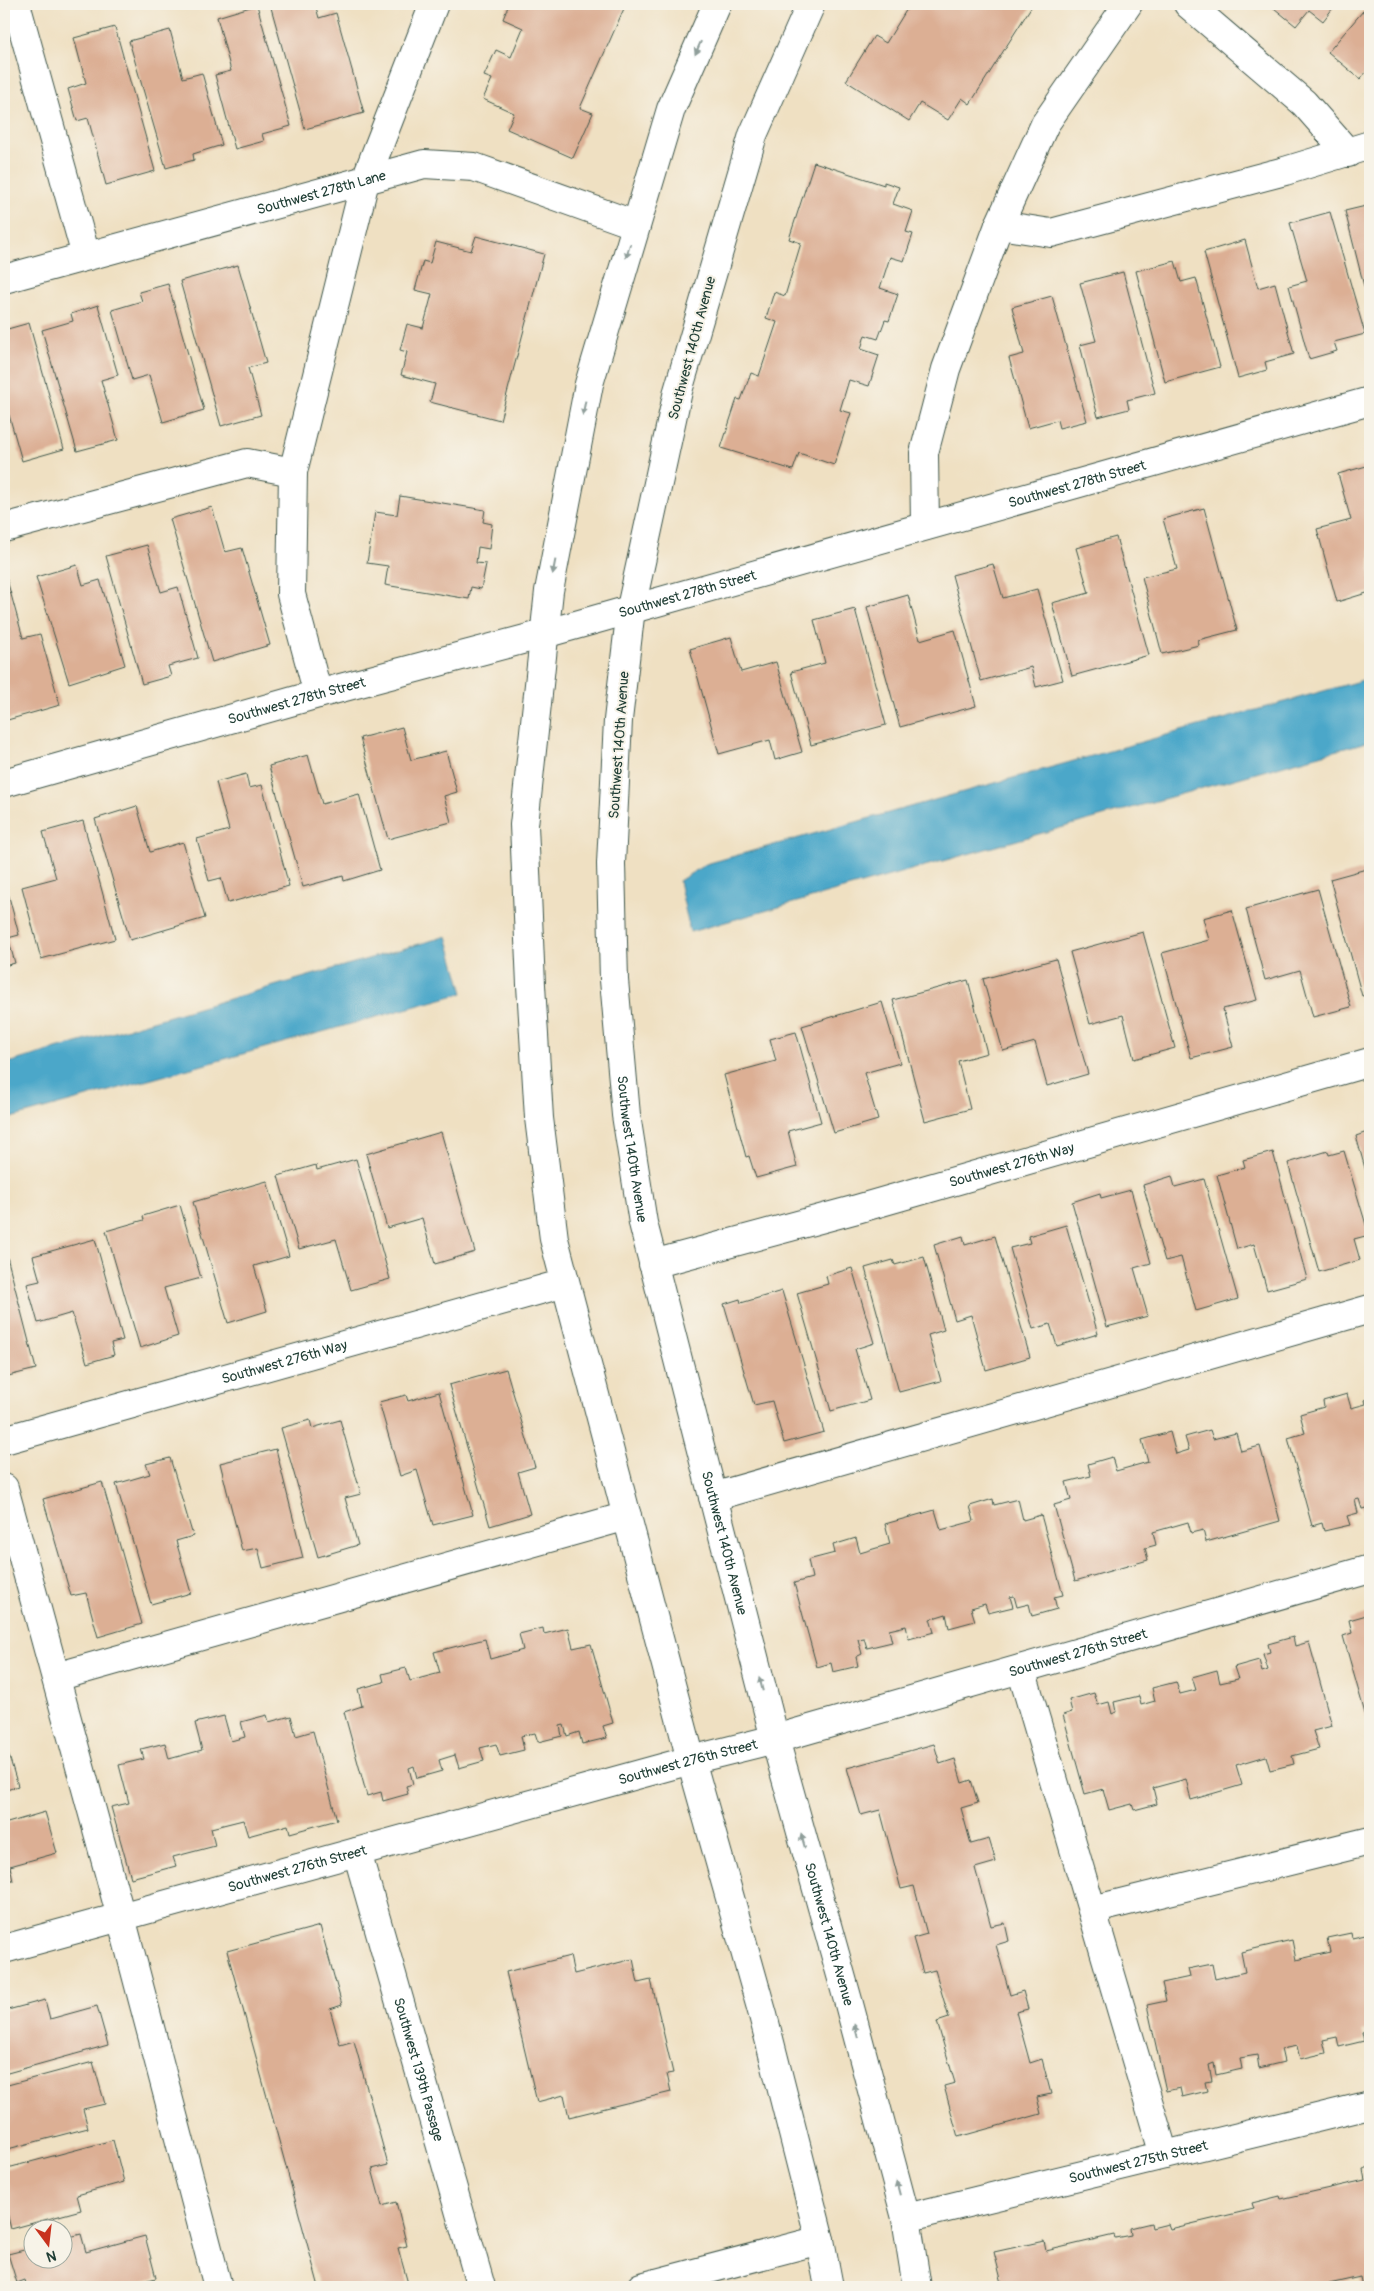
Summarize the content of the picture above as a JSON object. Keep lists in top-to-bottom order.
{
  "streets": {
    "street": [
      "Southwest 278th Lane",
      "Southwest 140th Avenue",
      "Southwest 278th Street",
      "Southwest 276th Way",
      "Southwest 276th Street",
      "Southwest 139th Passage",
      "Southwest 275th Street"
    ]
  },
  "crossings": [
    ["Southwest 140th Avenue", "Southwest 278th Street"],
    ["Southwest 140th Avenue", "Southwest 276th Way"],
    ["Southwest 140th Avenue", "Southwest 276th Street"],
    ["Southwest 140th Avenue", "Southwest 275th Street"],
    ["Southwest 276th Street", "Southwest 139th Passage"]
  ],
  "north": "bottom"
}
